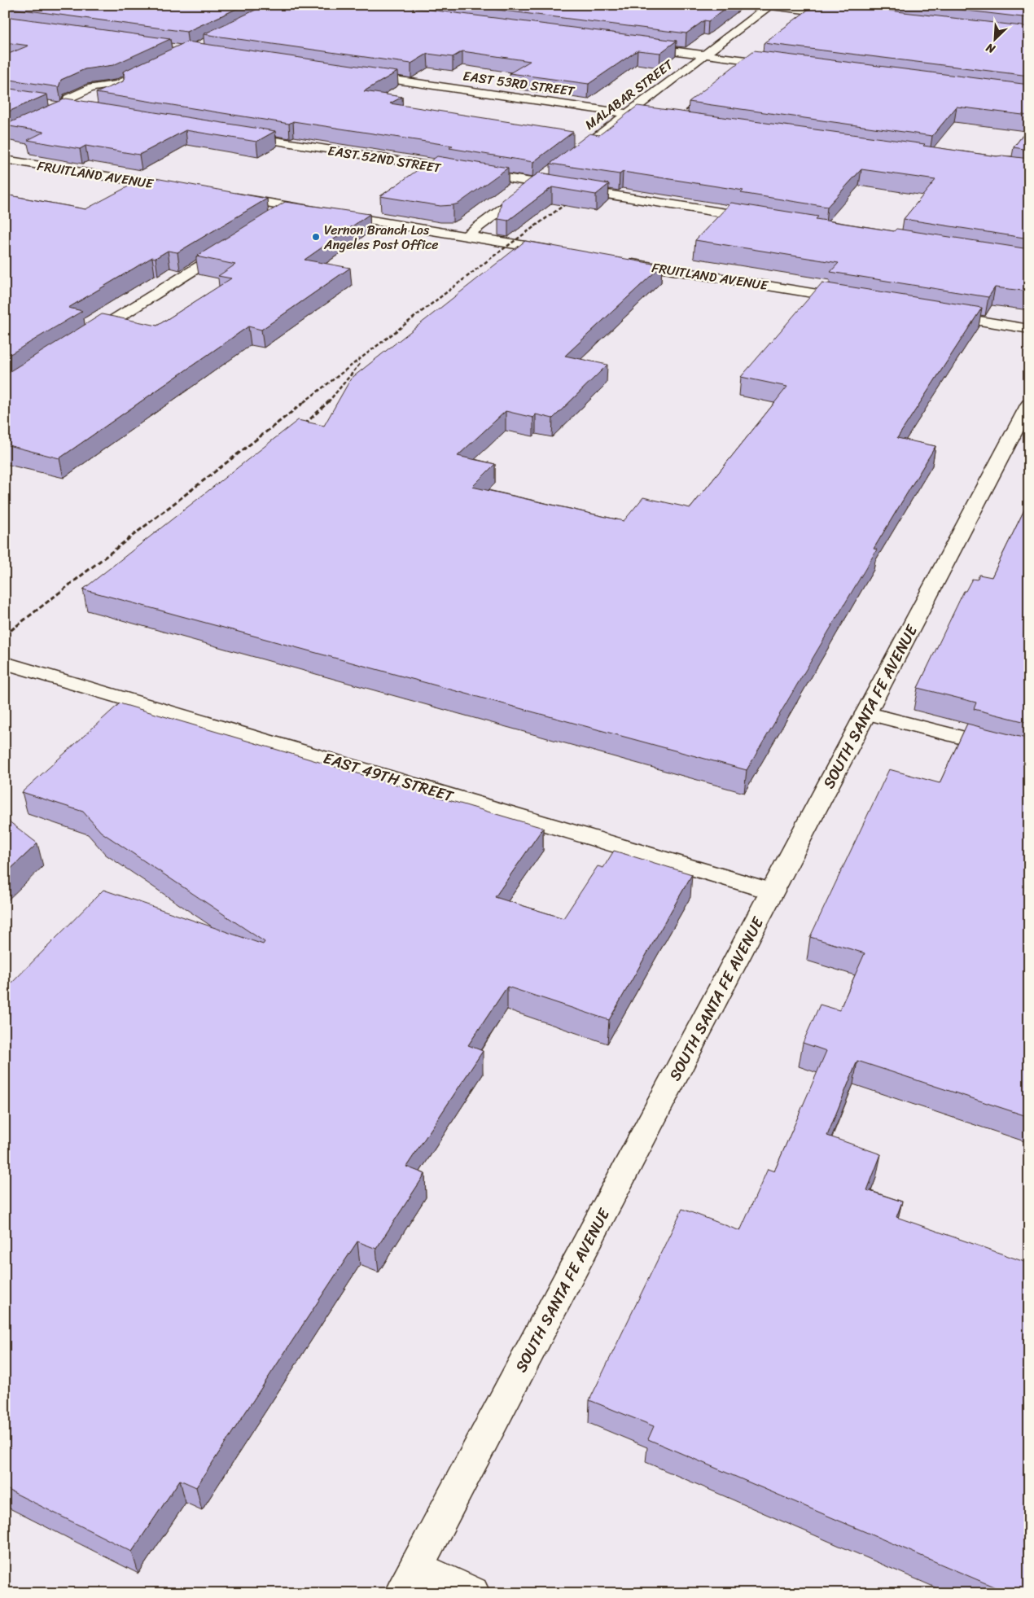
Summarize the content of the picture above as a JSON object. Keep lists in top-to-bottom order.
{
  "streets": {
    "street": [
      "EAST 53RD STREET",
      "MALABAR STREET",
      "EAST 52ND STREET",
      "FRUITLAND AVENUE",
      "SOUTH SANTA FE AVENUE",
      "EAST 49TH STREET"
    ]
  },
  "crossings": [
    ["EAST 53RD STREET", "MALABAR STREET"],
    ["SOUTH SANTA FE AVENUE", "EAST 49TH STREET"]
  ],
  "places": ["Vernon Branch Los Angeles Post Office"],
  "north": "bottom left"
}
